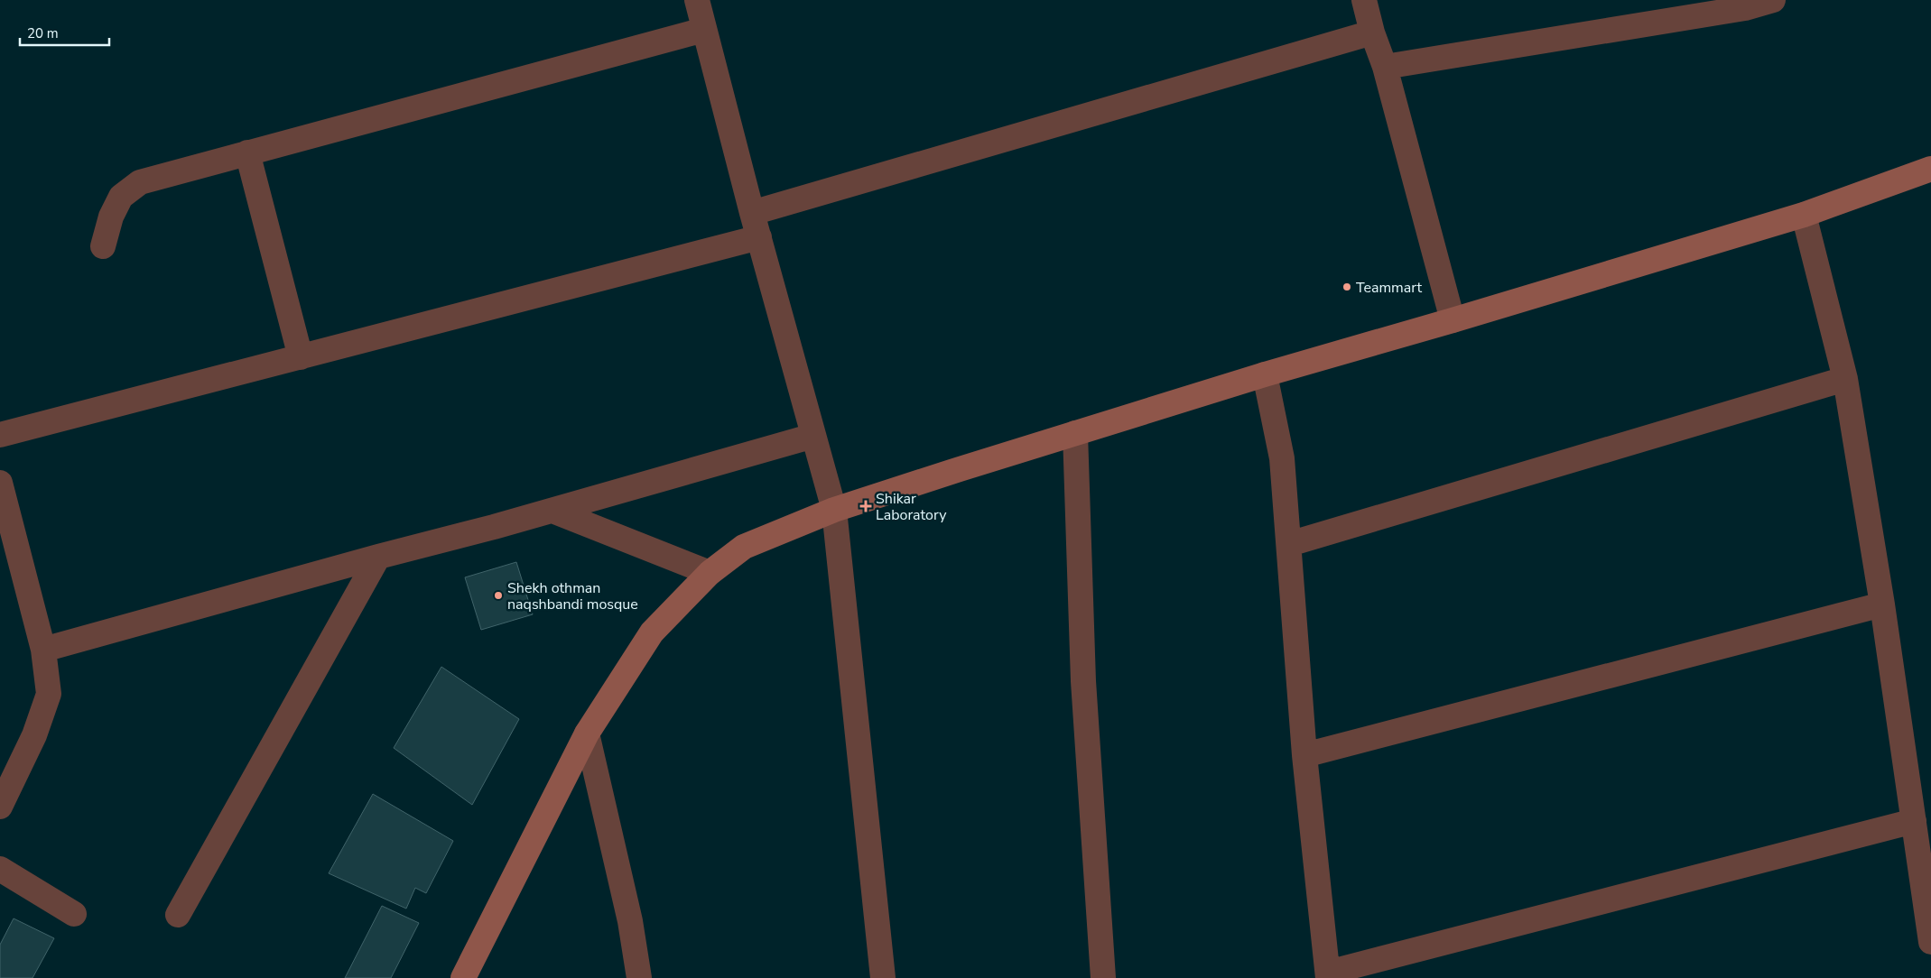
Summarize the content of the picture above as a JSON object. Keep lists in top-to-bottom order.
{
  "places": {
    "other": ["Teammart", "Shekh othman naqshbandi mosque"],
    "health": ["Shikar Laboratory"]
  },
  "scale_bar": "20 m"
}
